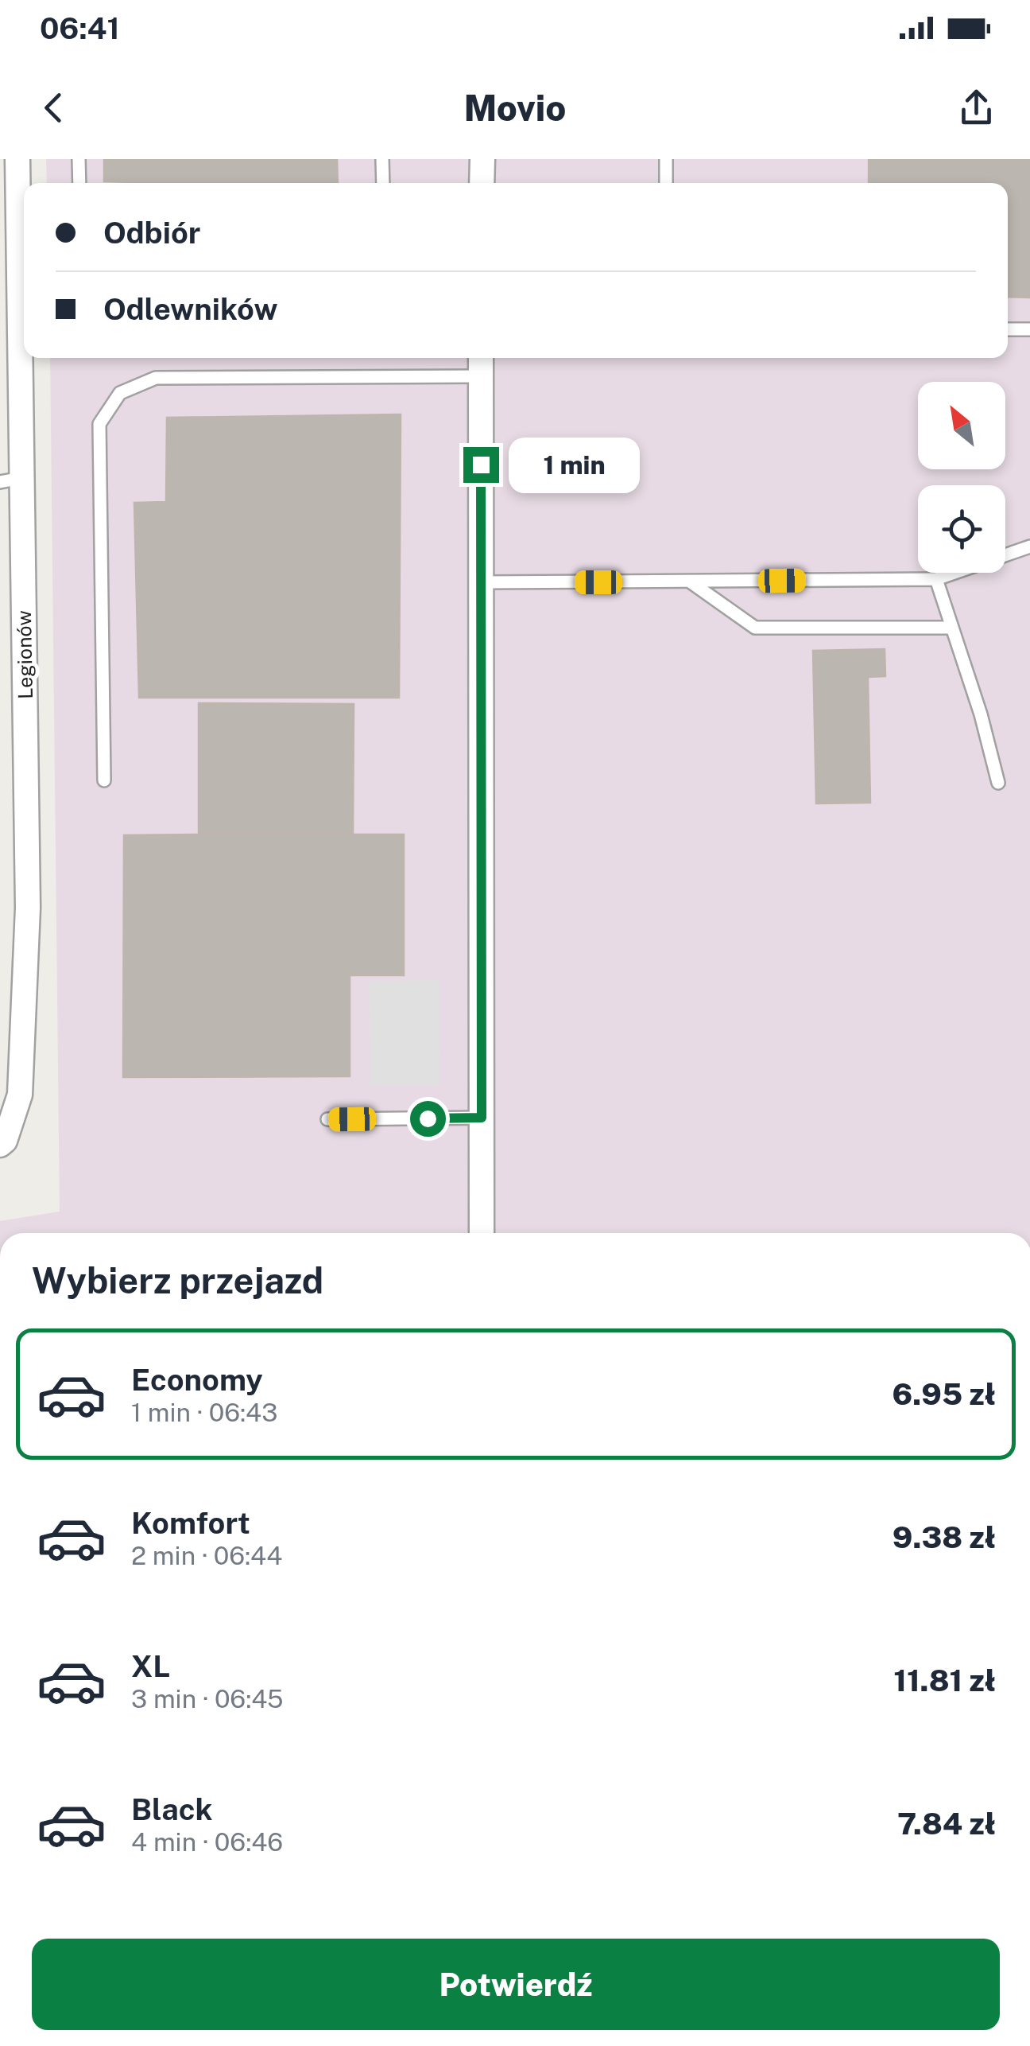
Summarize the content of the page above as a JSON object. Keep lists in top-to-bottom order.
{
  "streets": {
    "street": ["Legionów"]
  },
  "north": "top left",
  "page": {
    "status": "06:41",
    "header": "Movio",
    "banner": ["Odbiór", "Odlewników"],
    "bubble": "1 min",
    "heading": "Wybierz przejazd",
    "list": [
      {
        "name": "Economy",
        "note": "1 min · 06:43",
        "value": "6.95 zł"
      },
      {
        "name": "Komfort",
        "note": "2 min · 06:44",
        "value": "9.38 zł"
      },
      {
        "name": "XL",
        "note": "3 min · 06:45",
        "value": "11.81 zł"
      },
      {
        "name": "Black",
        "note": "4 min · 06:46",
        "value": "7.84 zł"
      }
    ],
    "buttons": "Potwierdź"
  }
}
